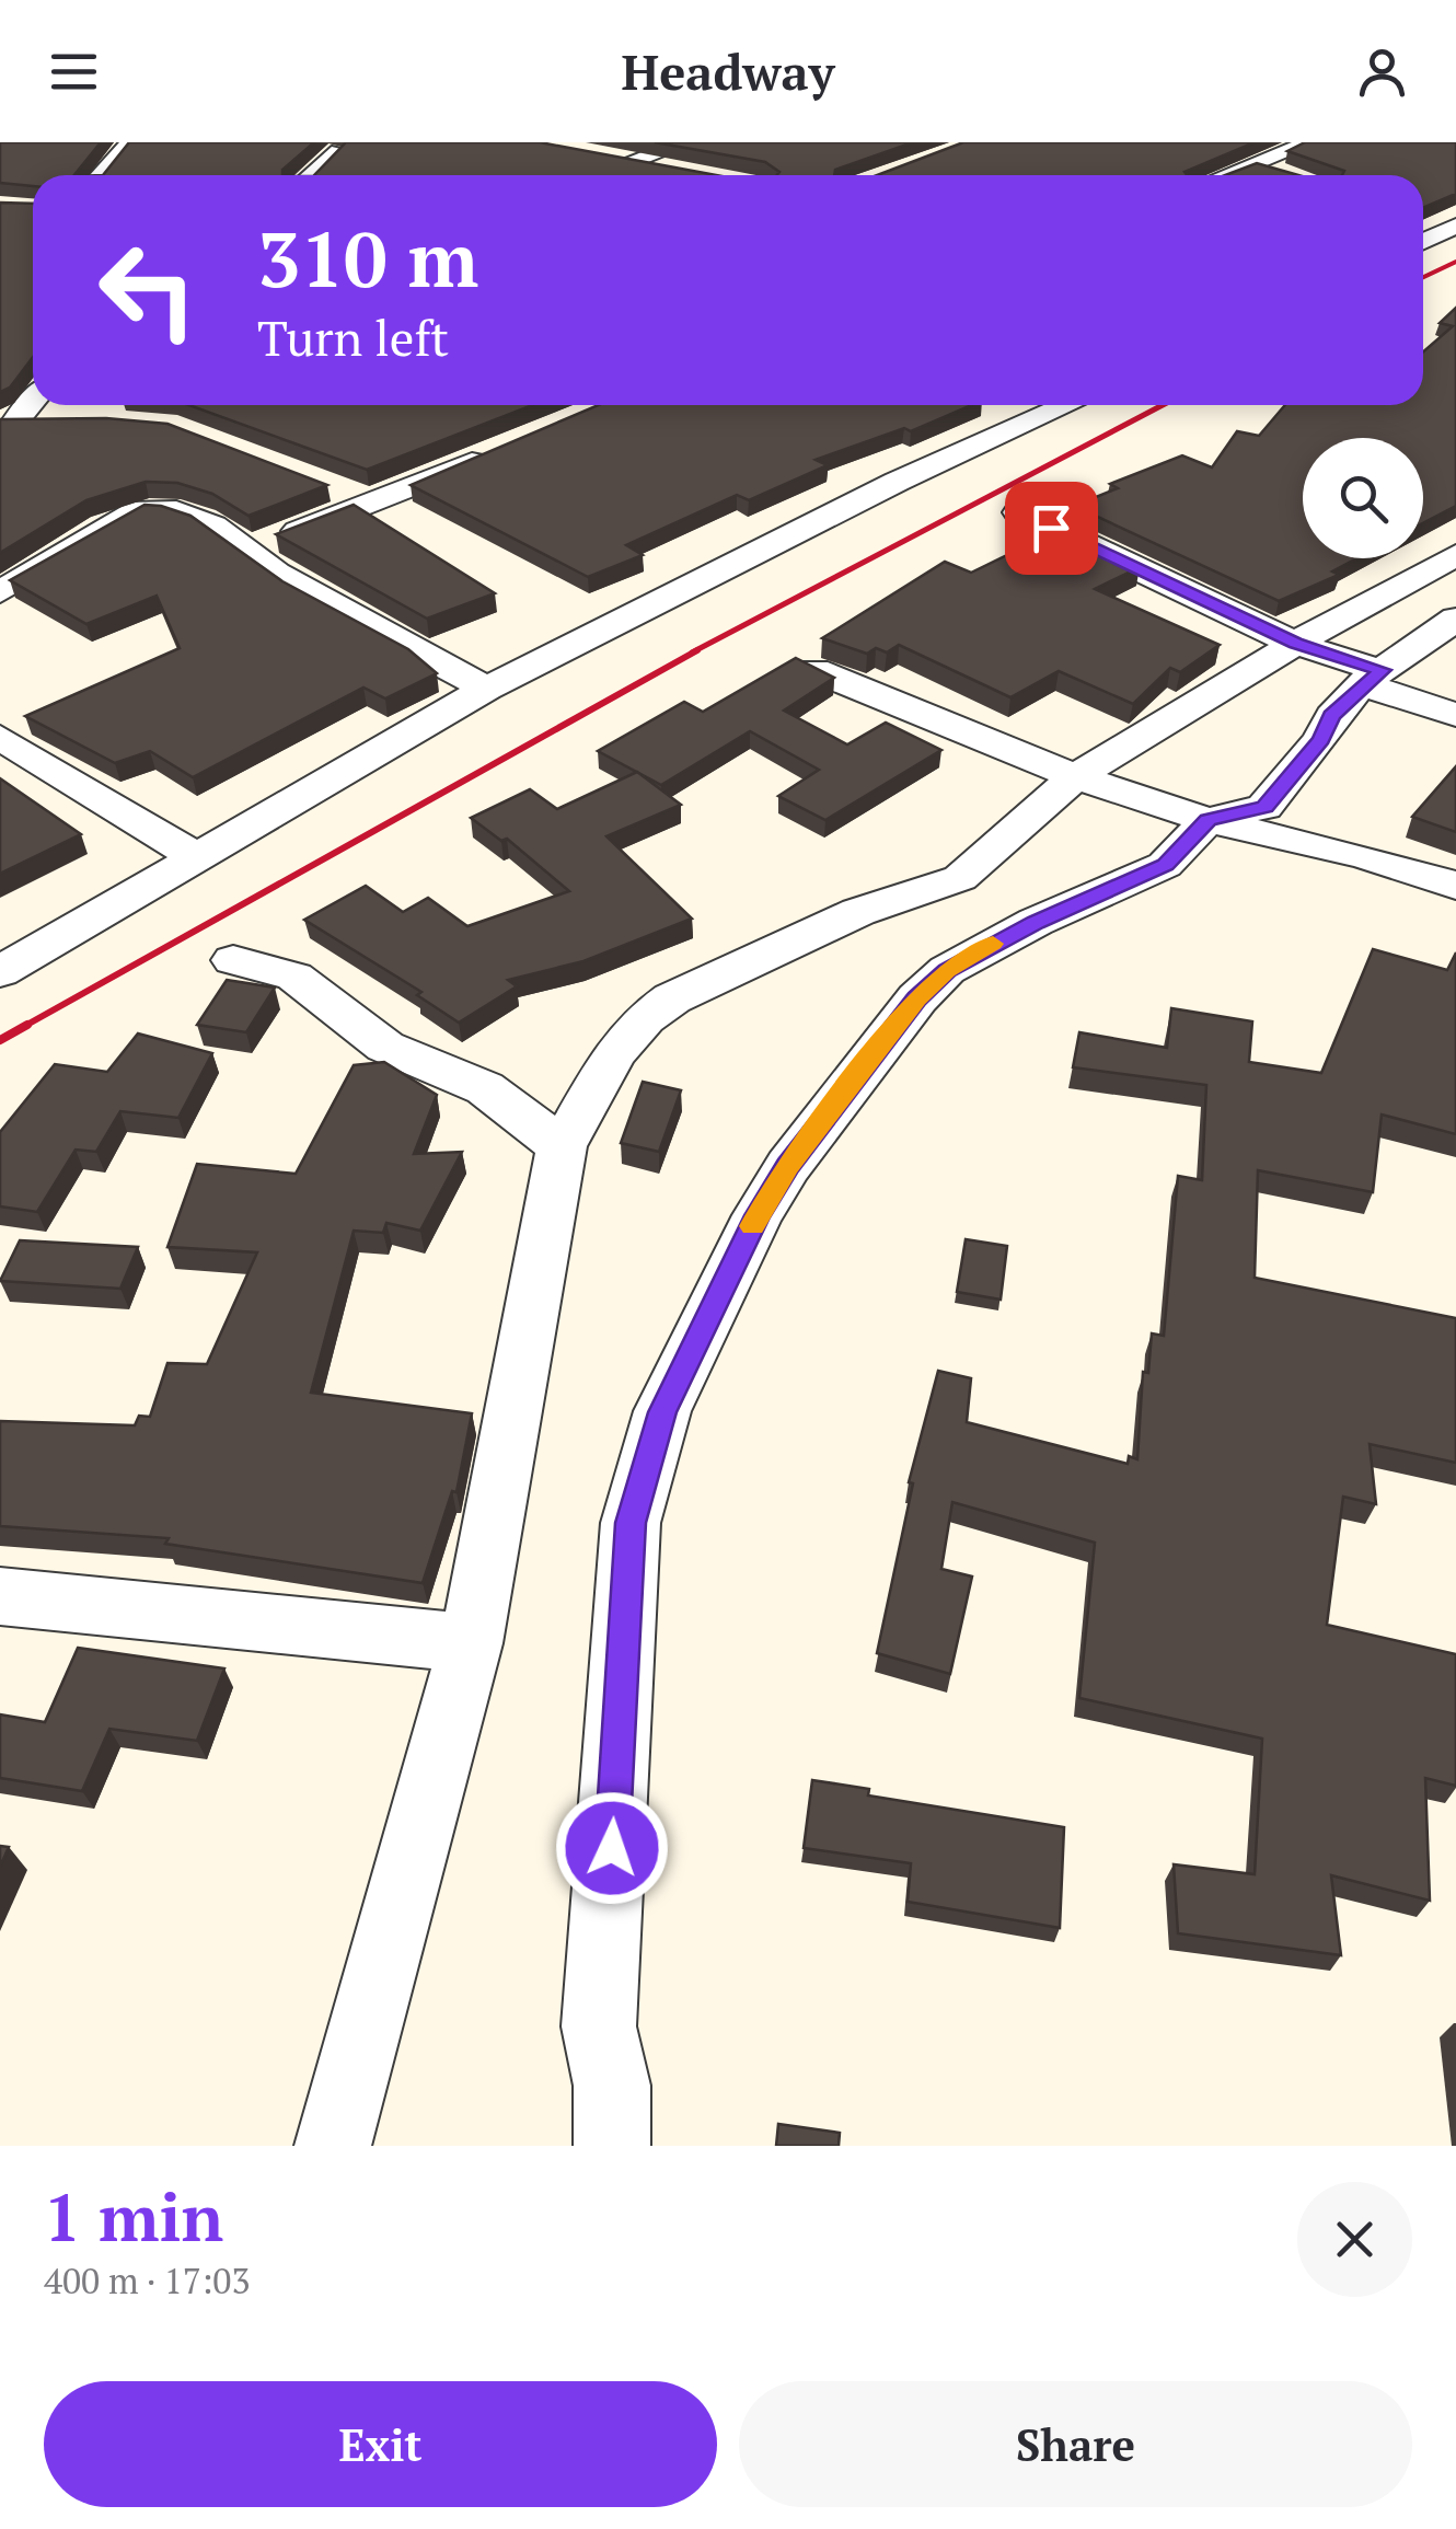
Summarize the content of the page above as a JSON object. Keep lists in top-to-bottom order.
{
  "page": {
    "header": "Headway",
    "turn": ["310 m", "Turn left"],
    "heading": ["1 min", "400 m · 17:03"],
    "buttons": ["Exit", "Share"]
  }
}
